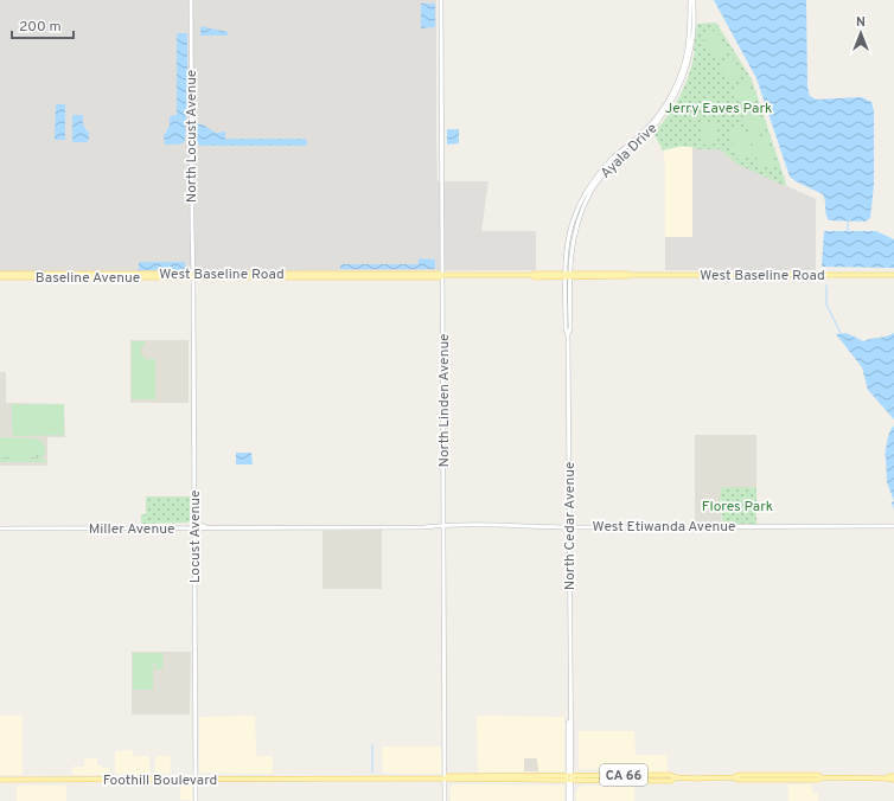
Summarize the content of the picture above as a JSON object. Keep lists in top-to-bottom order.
{
  "streets": {
    "main road": [
      "West Baseline Road",
      "Baseline Avenue",
      "CA 66",
      "Foothill Boulevard"
    ],
    "street": [
      "North Locust Avenue",
      "Ayala Drive",
      "North Linden Avenue",
      "North Cedar Avenue",
      "West Etiwanda Avenue",
      "Miller Avenue",
      "Locust Avenue"
    ]
  },
  "crossings": [
    ["North Locust Avenue", "West Baseline Road"],
    ["North Locust Avenue", "Baseline Avenue"],
    ["North Locust Avenue", "Locust Avenue"],
    ["Ayala Drive", "West Baseline Road"],
    ["Ayala Drive", "North Cedar Avenue"],
    ["West Baseline Road", "Baseline Avenue"],
    ["West Baseline Road", "North Linden Avenue"],
    ["West Baseline Road", "North Cedar Avenue"],
    ["West Baseline Road", "Locust Avenue"],
    ["Baseline Avenue", "Locust Avenue"],
    ["North Linden Avenue", "West Etiwanda Avenue"],
    ["North Linden Avenue", "Foothill Boulevard"],
    ["North Cedar Avenue", "West Etiwanda Avenue"],
    ["North Cedar Avenue", "CA 66"],
    ["North Cedar Avenue", "Foothill Boulevard"],
    ["West Etiwanda Avenue", "Miller Avenue"],
    ["Miller Avenue", "Locust Avenue"],
    ["Locust Avenue", "Foothill Boulevard"],
    ["CA 66", "Foothill Boulevard"]
  ],
  "parks": ["Jerry Eaves Park", "Flores Park"],
  "scale_bar": "200 m",
  "north": "top"
}
